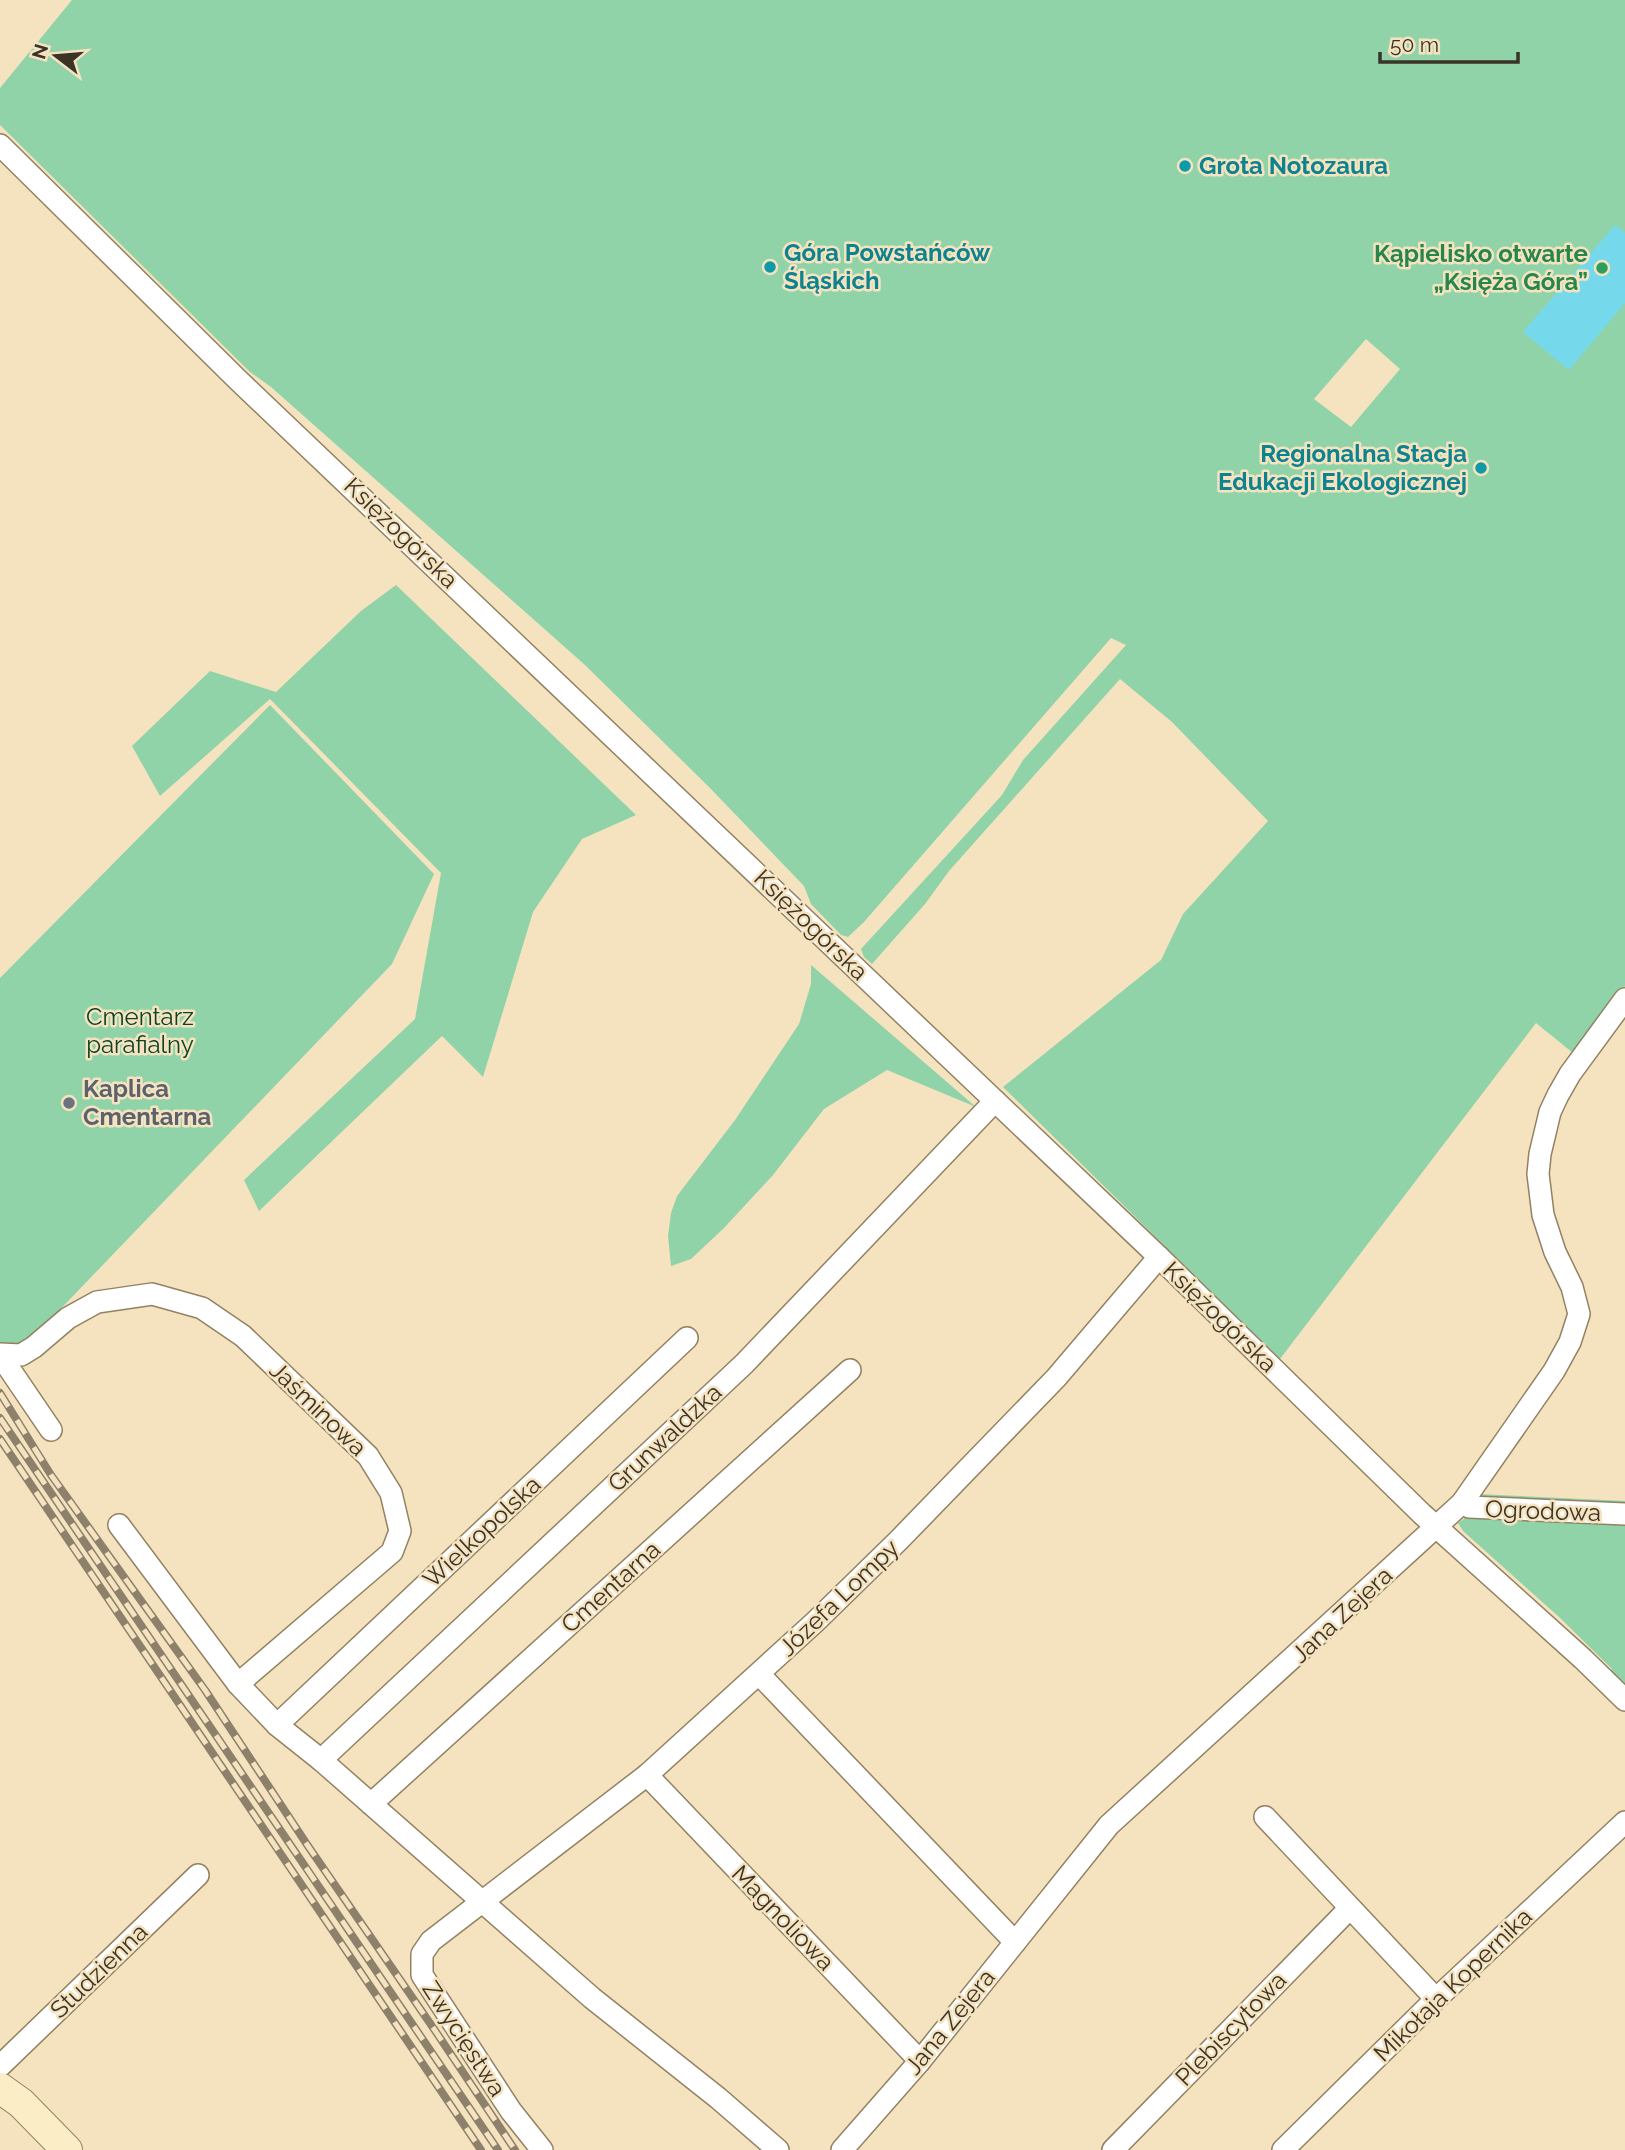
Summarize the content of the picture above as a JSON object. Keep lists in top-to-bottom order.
{
  "streets": {
    "street": [
      "Księżogórska",
      "Jaśminowa",
      "Grunwaldzka",
      "Ogrodowa",
      "Wielkopolska",
      "Cmentarna",
      "Józefa Lompy",
      "Jana Zejera",
      "Magnoliowa",
      "Studzienna",
      "Mikołaja Kopernika",
      "Plebiscytowa",
      "Zwycięstwa"
    ]
  },
  "crossings": [
    ["Księżogórska", "Grunwaldzka"],
    ["Księżogórska", "Józefa Lompy"],
    ["Księżogórska", "Jana Zejera"],
    ["Ogrodowa", "Jana Zejera"],
    ["Józefa Lompy", "Magnoliowa"],
    ["Józefa Lompy", "Zwycięstwa"],
    ["Jana Zejera", "Magnoliowa"]
  ],
  "parks": ["Cmentarz parafialny"],
  "places": [
    "Grota Notozaura",
    "Góra Powstańców Śląskich",
    "Kąpielisko otwarte „Księża Góra”",
    "Regionalna Stacja Edukacji Ekologicznej",
    "Kaplica Cmentarna"
  ],
  "scale_bar": "50 m",
  "north": "left"
}
